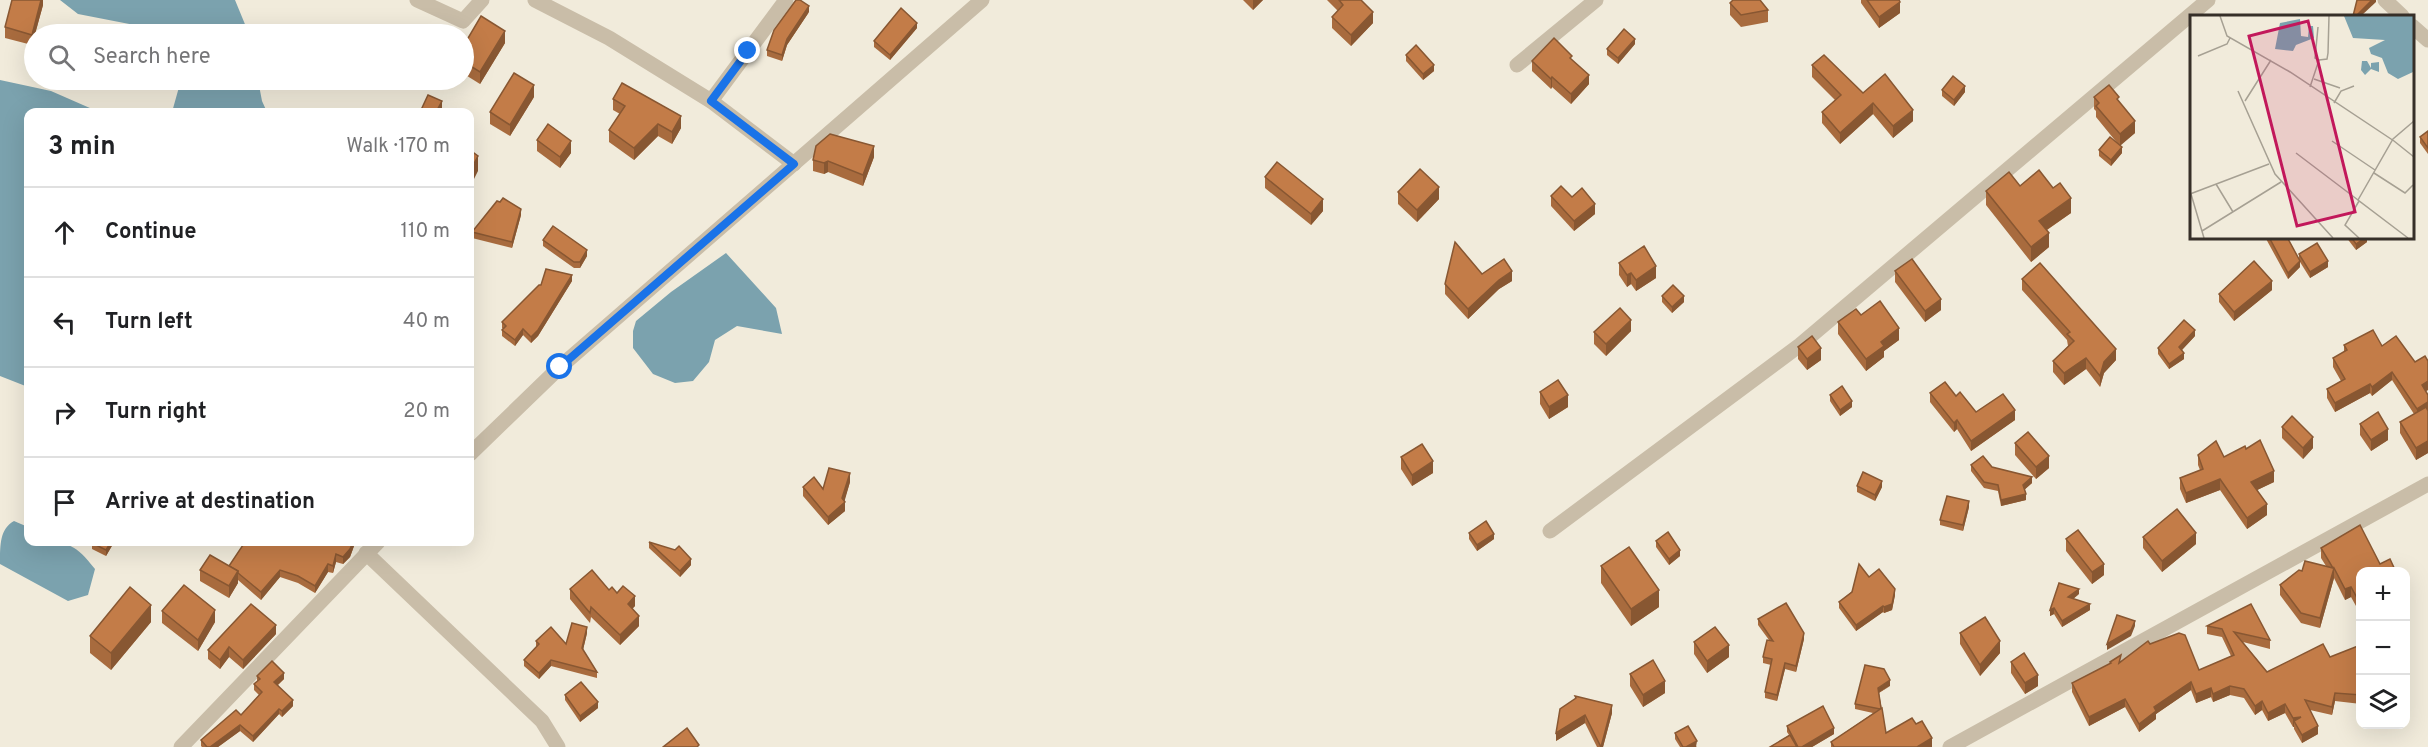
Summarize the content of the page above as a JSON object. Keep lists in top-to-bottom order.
{
  "page": {
    "search": "Search here",
    "heading": ["3 min", "Walk · 170 m"],
    "list": [
      ["Continue", "110 m"],
      ["Turn left", "40 m"],
      ["Turn right", "20 m"],
      "Arrive at destination"
    ],
    "map_buttons": ["+", "−"]
  }
}
